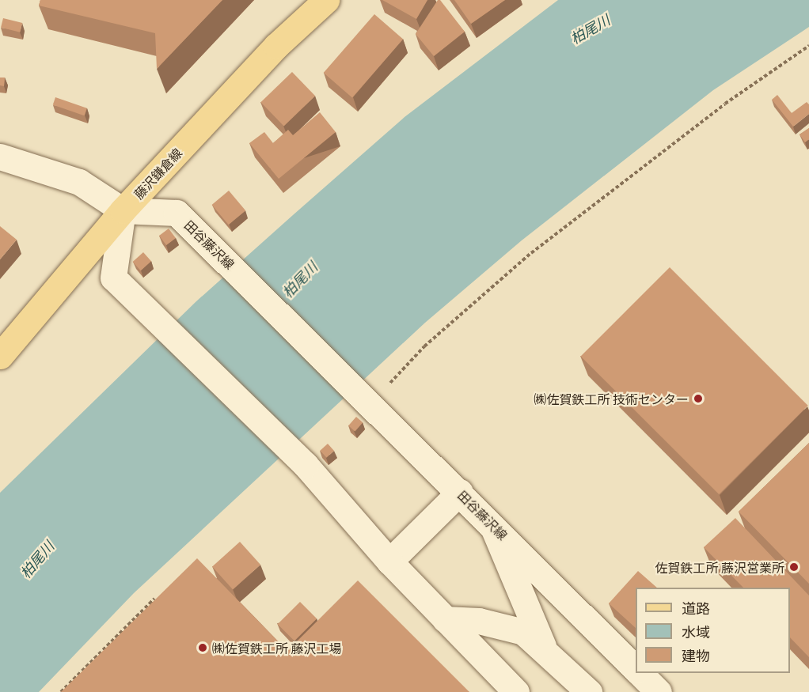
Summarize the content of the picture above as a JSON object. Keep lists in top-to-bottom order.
{
  "streets": {
    "main road": ["藤沢鎌倉線", "田谷藤沢線"]
  },
  "crossings": [
    ["藤沢鎌倉線", "田谷藤沢線"]
  ],
  "water": ["柏尾川"],
  "places": ["㈱佐賀鉄工所 技術センター", "佐賀鉄工所 藤沢営業所", "㈱佐賀鉄工所 藤沢工場"],
  "legend": ["道路", "水域", "建物"]
}
